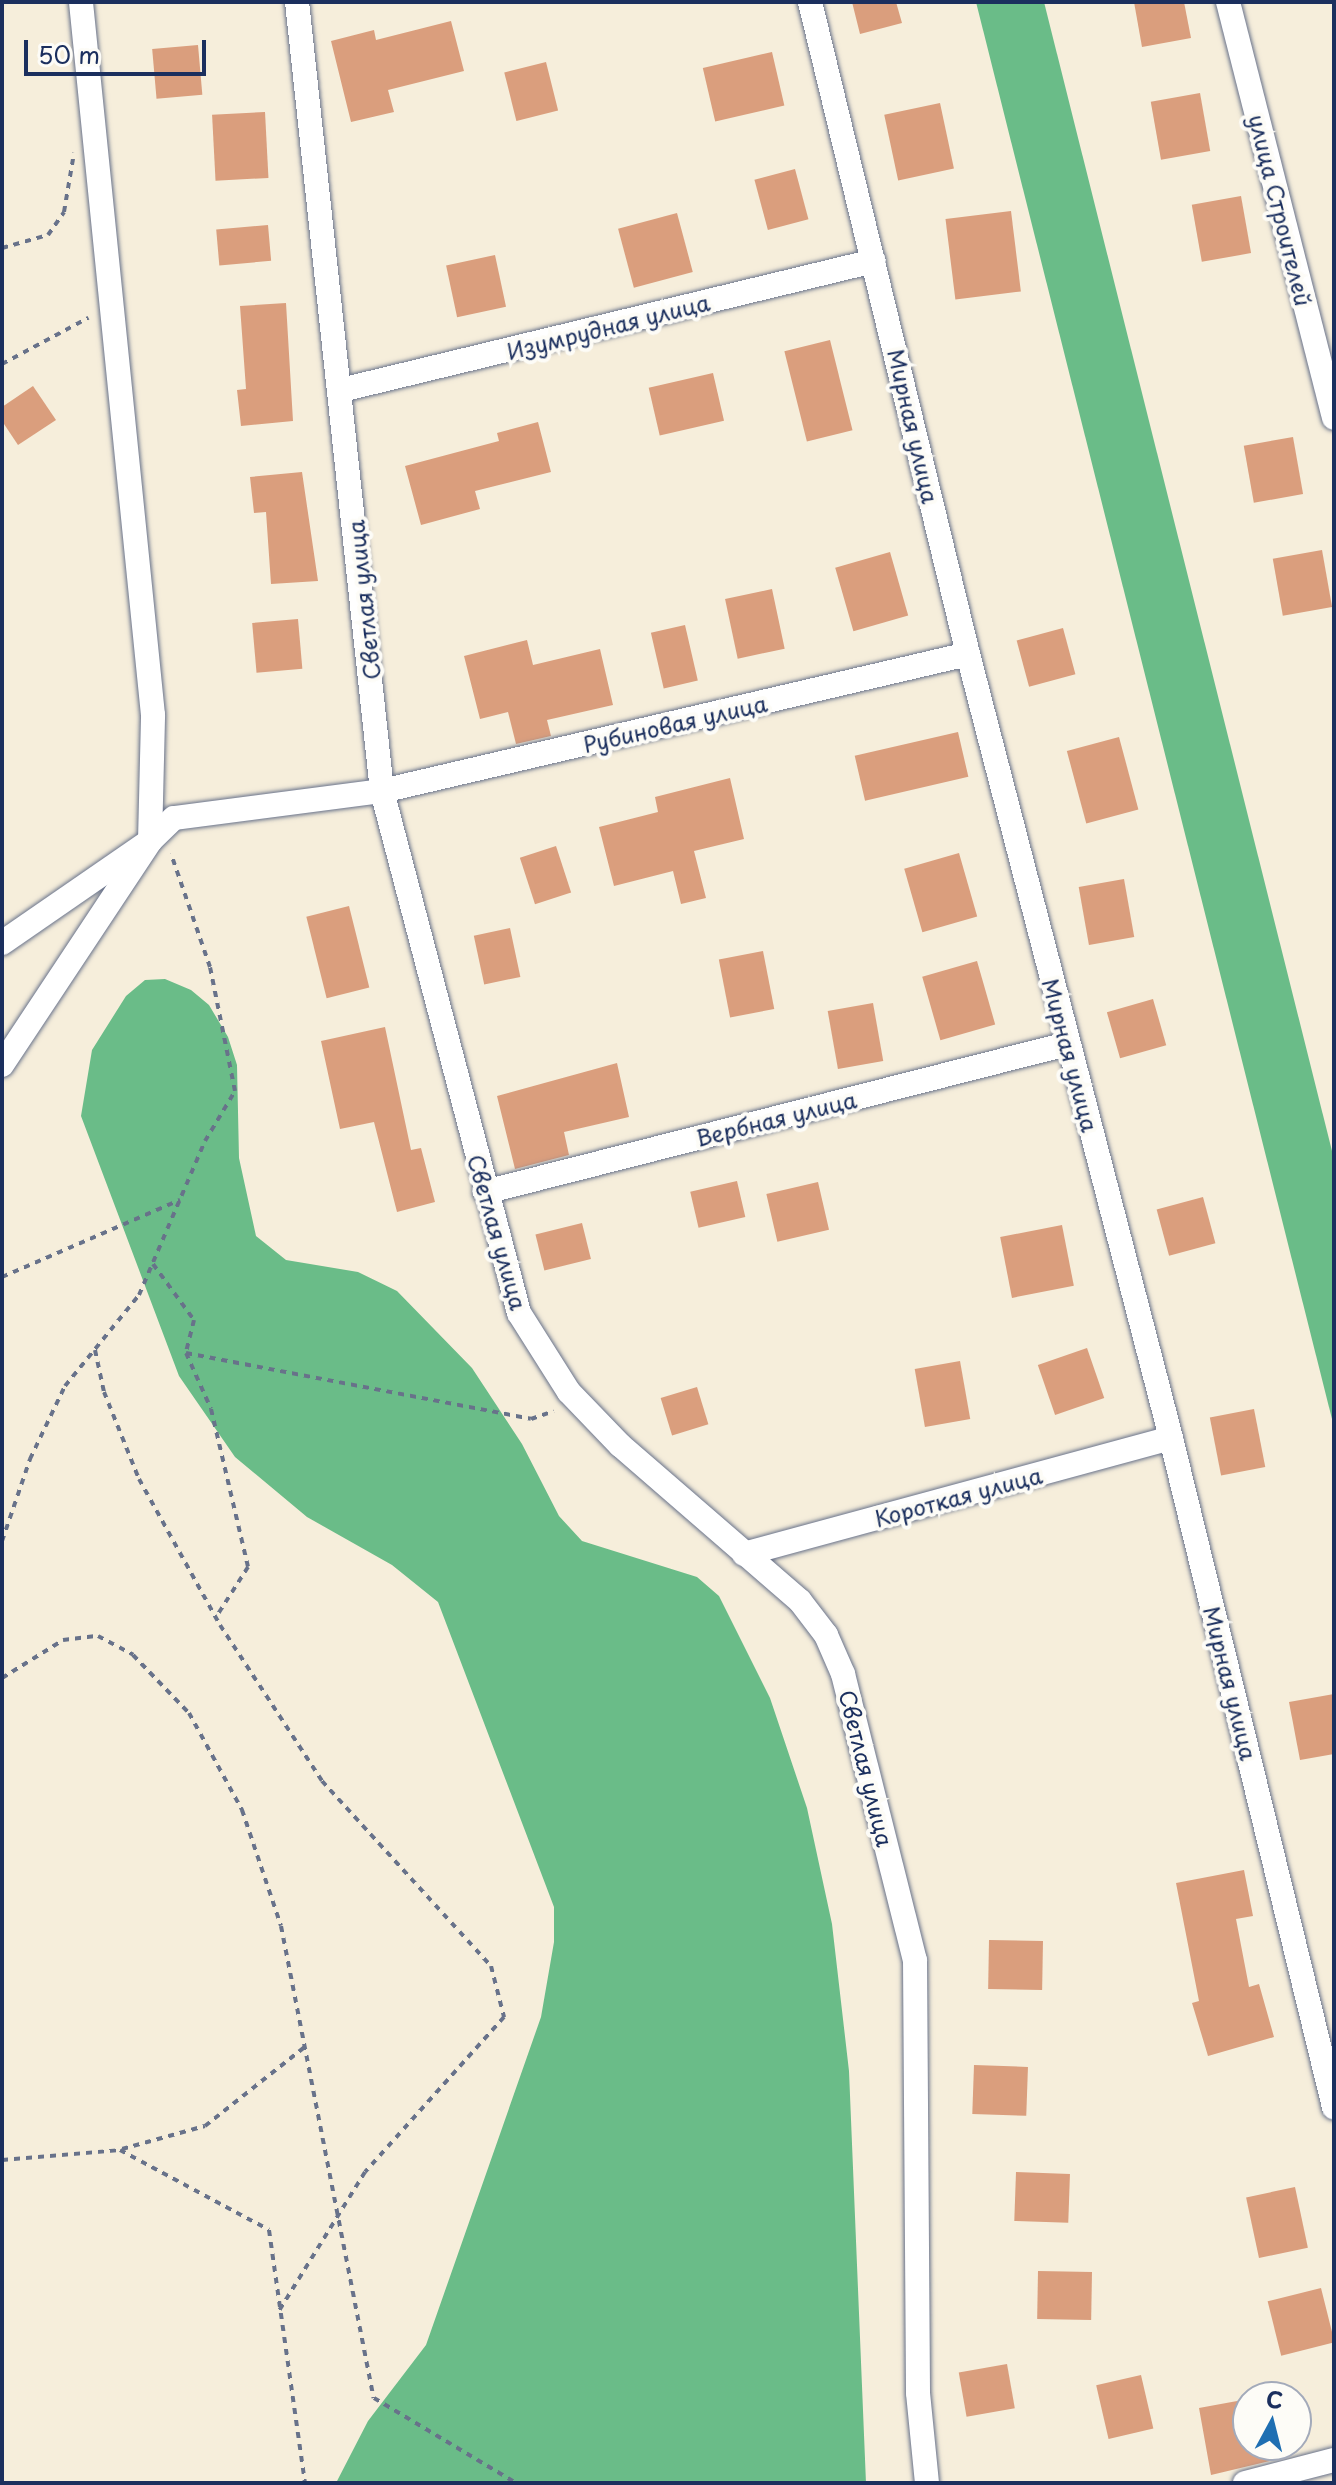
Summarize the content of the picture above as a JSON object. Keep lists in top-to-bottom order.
{
  "streets": {
    "street": [
      "улица Строителей",
      "Изумрудная улица",
      "Мирная улица",
      "Светлая улица",
      "Рубиновая улица",
      "Вербная улица",
      "Короткая улица"
    ]
  },
  "crossings": [
    ["Изумрудная улица", "Мирная улица"],
    ["Изумрудная улица", "Светлая улица"],
    ["Мирная улица", "Рубиновая улица"],
    ["Мирная улица", "Вербная улица"],
    ["Мирная улица", "Короткая улица"],
    ["Светлая улица", "Рубиновая улица"],
    ["Светлая улица", "Вербная улица"],
    ["Светлая улица", "Короткая улица"]
  ],
  "scale_bar": "50 m",
  "north": "top"
}
